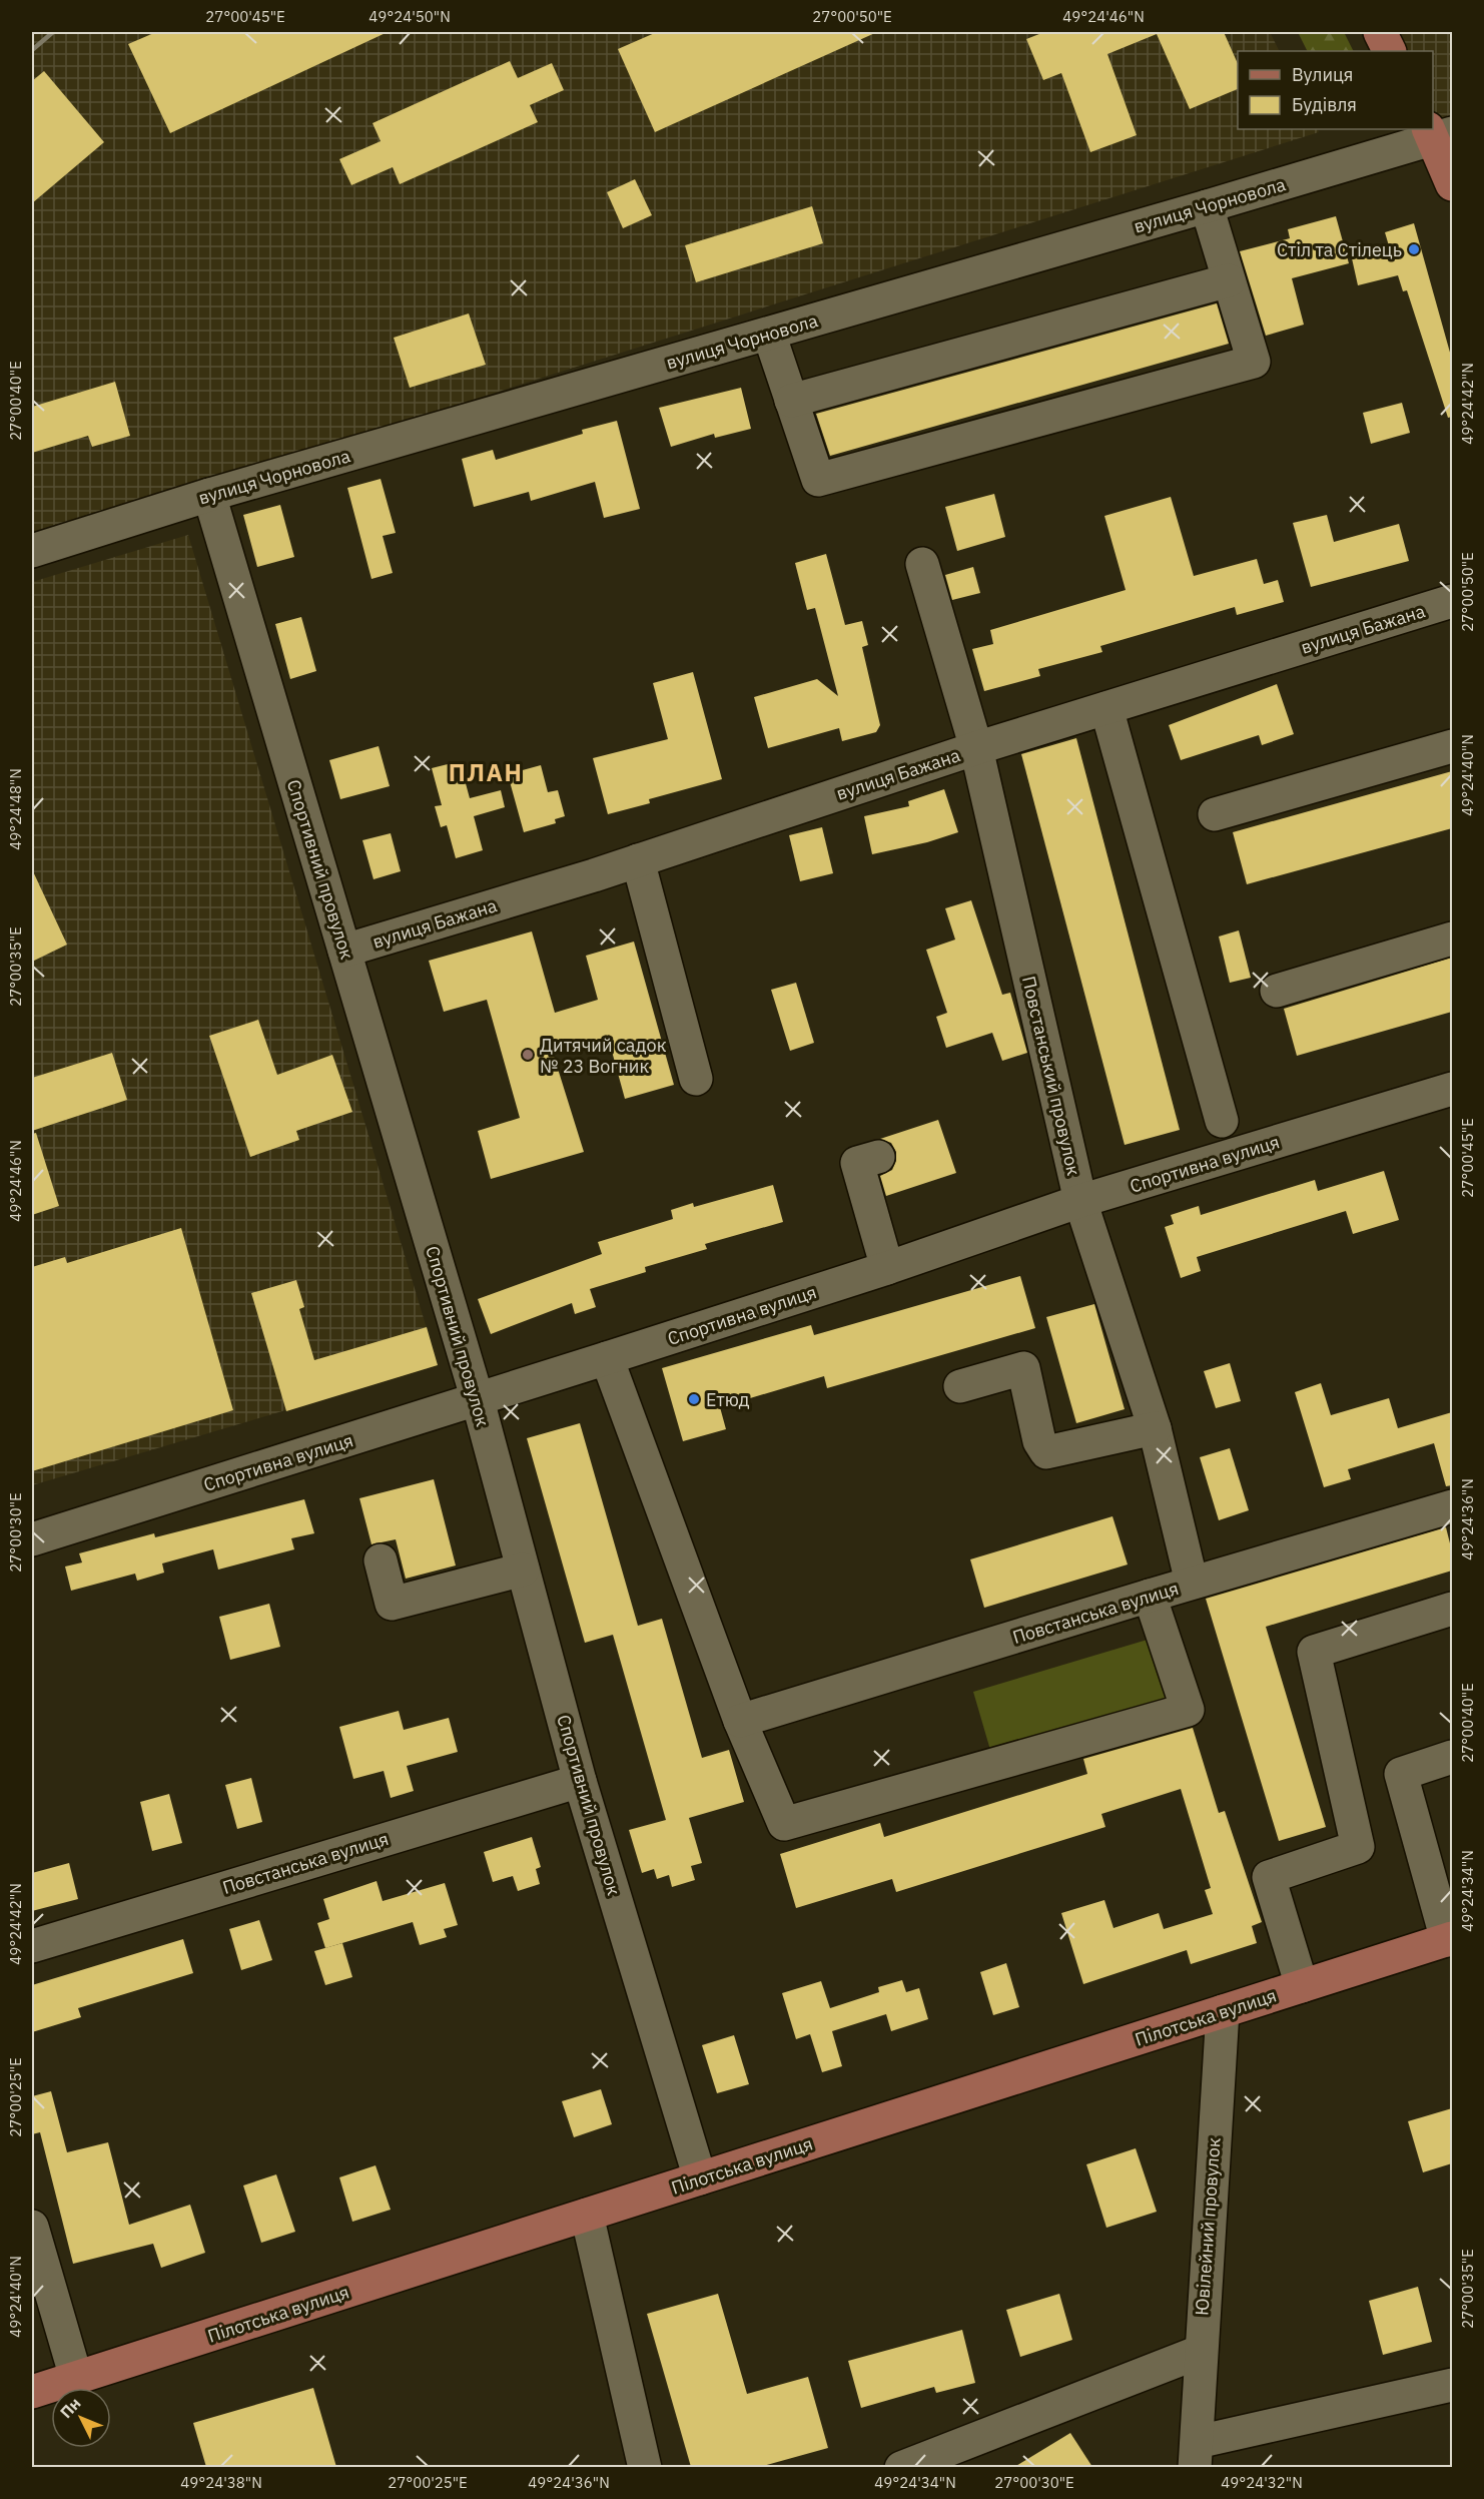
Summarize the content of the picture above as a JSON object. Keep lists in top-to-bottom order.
{
  "streets": {
    "main road": ["Пілотська вулиця"],
    "street": [
      "вулиця Чорновола",
      "вулиця Бажана",
      "Спортивний провулок",
      "Повстанський провулок",
      "Спортивна вулиця",
      "Повстанська вулиця",
      "Ювілейний провулок"
    ]
  },
  "crossings": [
    ["вулиця Чорновола", "Спортивний провулок"],
    ["вулиця Бажана", "Спортивний провулок"],
    ["вулиця Бажана", "Повстанський провулок"],
    ["Спортивний провулок", "Спортивна вулиця"],
    ["Спортивний провулок", "Повстанська вулиця"],
    ["Спортивний провулок", "Пілотська вулиця"],
    ["Повстанський провулок", "Спортивна вулиця"],
    ["Повстанський провулок", "Повстанська вулиця"],
    ["Пілотська вулиця", "Ювілейний провулок"]
  ],
  "districts": ["ПЛАН"],
  "places": ["Стіл та Стілець", "Дитячий садок № 23 Вогник", "Етюд"],
  "legend": ["Вулиця", "Будівля"],
  "north": "top left",
  "coordinates": [
    "27°00'45\"E",
    "49°24'50\"N",
    "27°00'50\"E",
    "49°24'46\"N",
    "27°00'40\"E",
    "49°24'42\"N",
    "49°24'40\"N",
    "49°24'48\"N",
    "27°00'35\"E",
    "49°24'36\"N",
    "27°00'30\"E",
    "49°24'34\"N",
    "27°00'25\"E",
    "49°24'38\"N",
    "49°24'32\"N"
  ]
}
